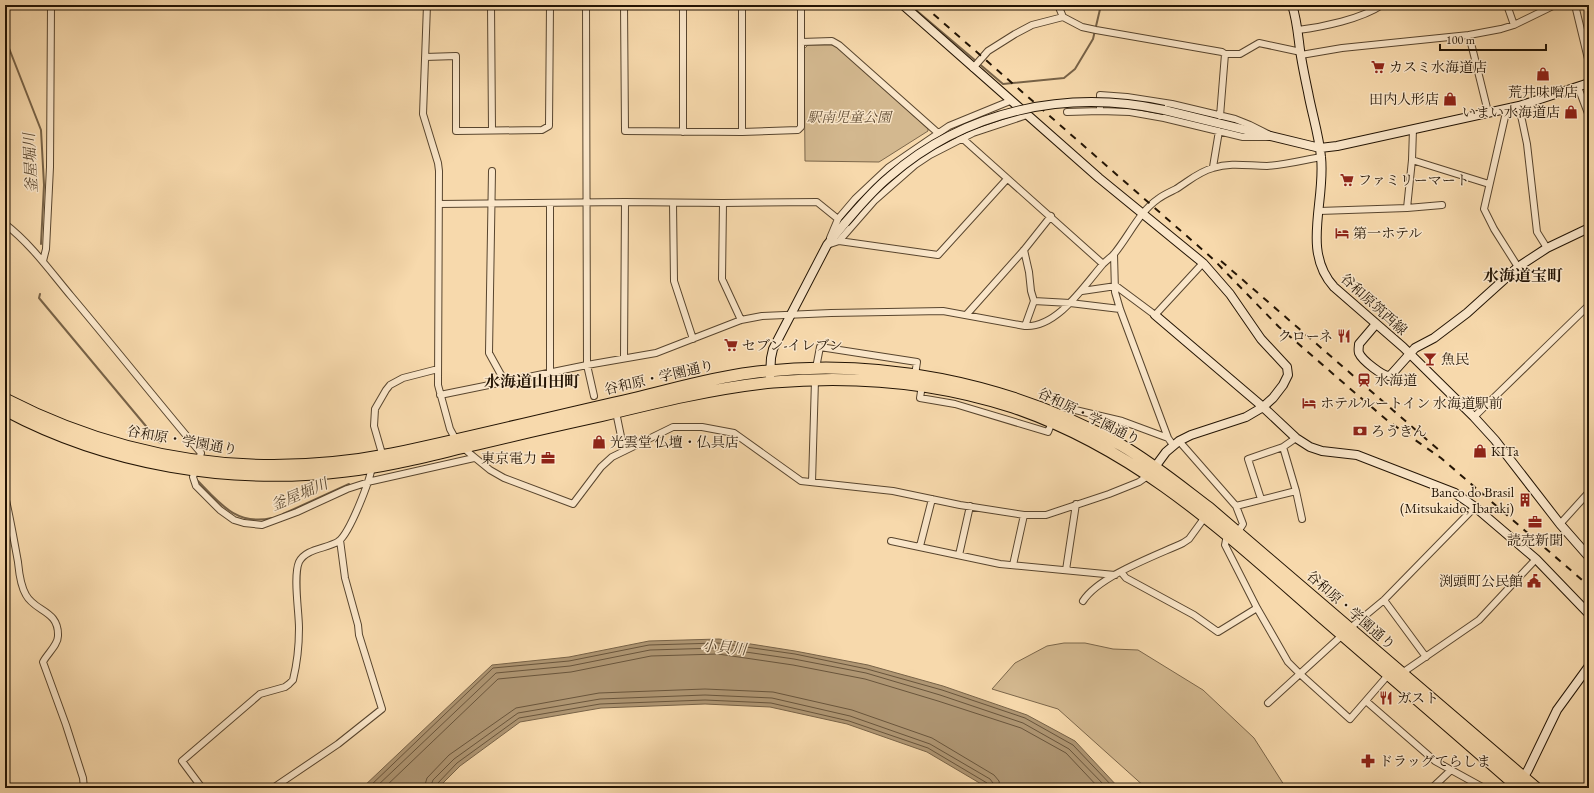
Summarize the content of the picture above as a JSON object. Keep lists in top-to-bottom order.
{
  "streets": {
    "highway": ["谷和原・学園通り"],
    "street": ["谷和原筑西線"]
  },
  "districts": ["水海道宝町", "水海道山田町"],
  "water": ["釜屋堀川", "小貝川"],
  "parks": ["駅南児童公園"],
  "places": {
    "supermarket": ["カスミ水海道店", "ファミリーマート", "セブン-イレブン"],
    "shop": [
      "荒井味噌店",
      "田内人形店",
      "いまい水海道店",
      "光雲堂 仏壇・仏具店",
      "KITa"
    ],
    "hotel": ["第一ホテル", "ホテルルートイン 水海道駅前"],
    "restaurant": ["クローネ", "ガスト"],
    "bar": ["魚民"],
    "station": ["水海道"],
    "bank": ["ろうきん"],
    "office": ["東京電力", "読売新聞"],
    "building": ["Banco do Brasil (Mitsukaido, Ibaraki)"],
    "public building": ["渕頭町公民館"],
    "pharmacy": ["ドラッグてらしま"]
  },
  "scale_bar": "100 m"
}
